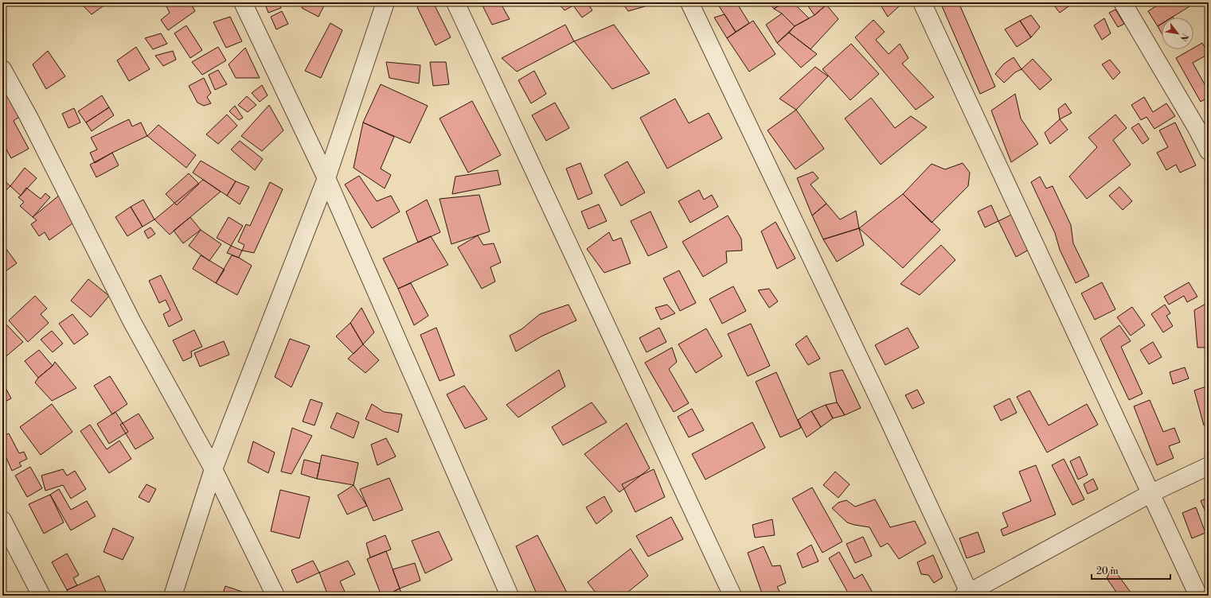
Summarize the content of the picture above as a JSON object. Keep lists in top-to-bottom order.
{
  "scale_bar": "20 m",
  "north": "bottom right"
}
